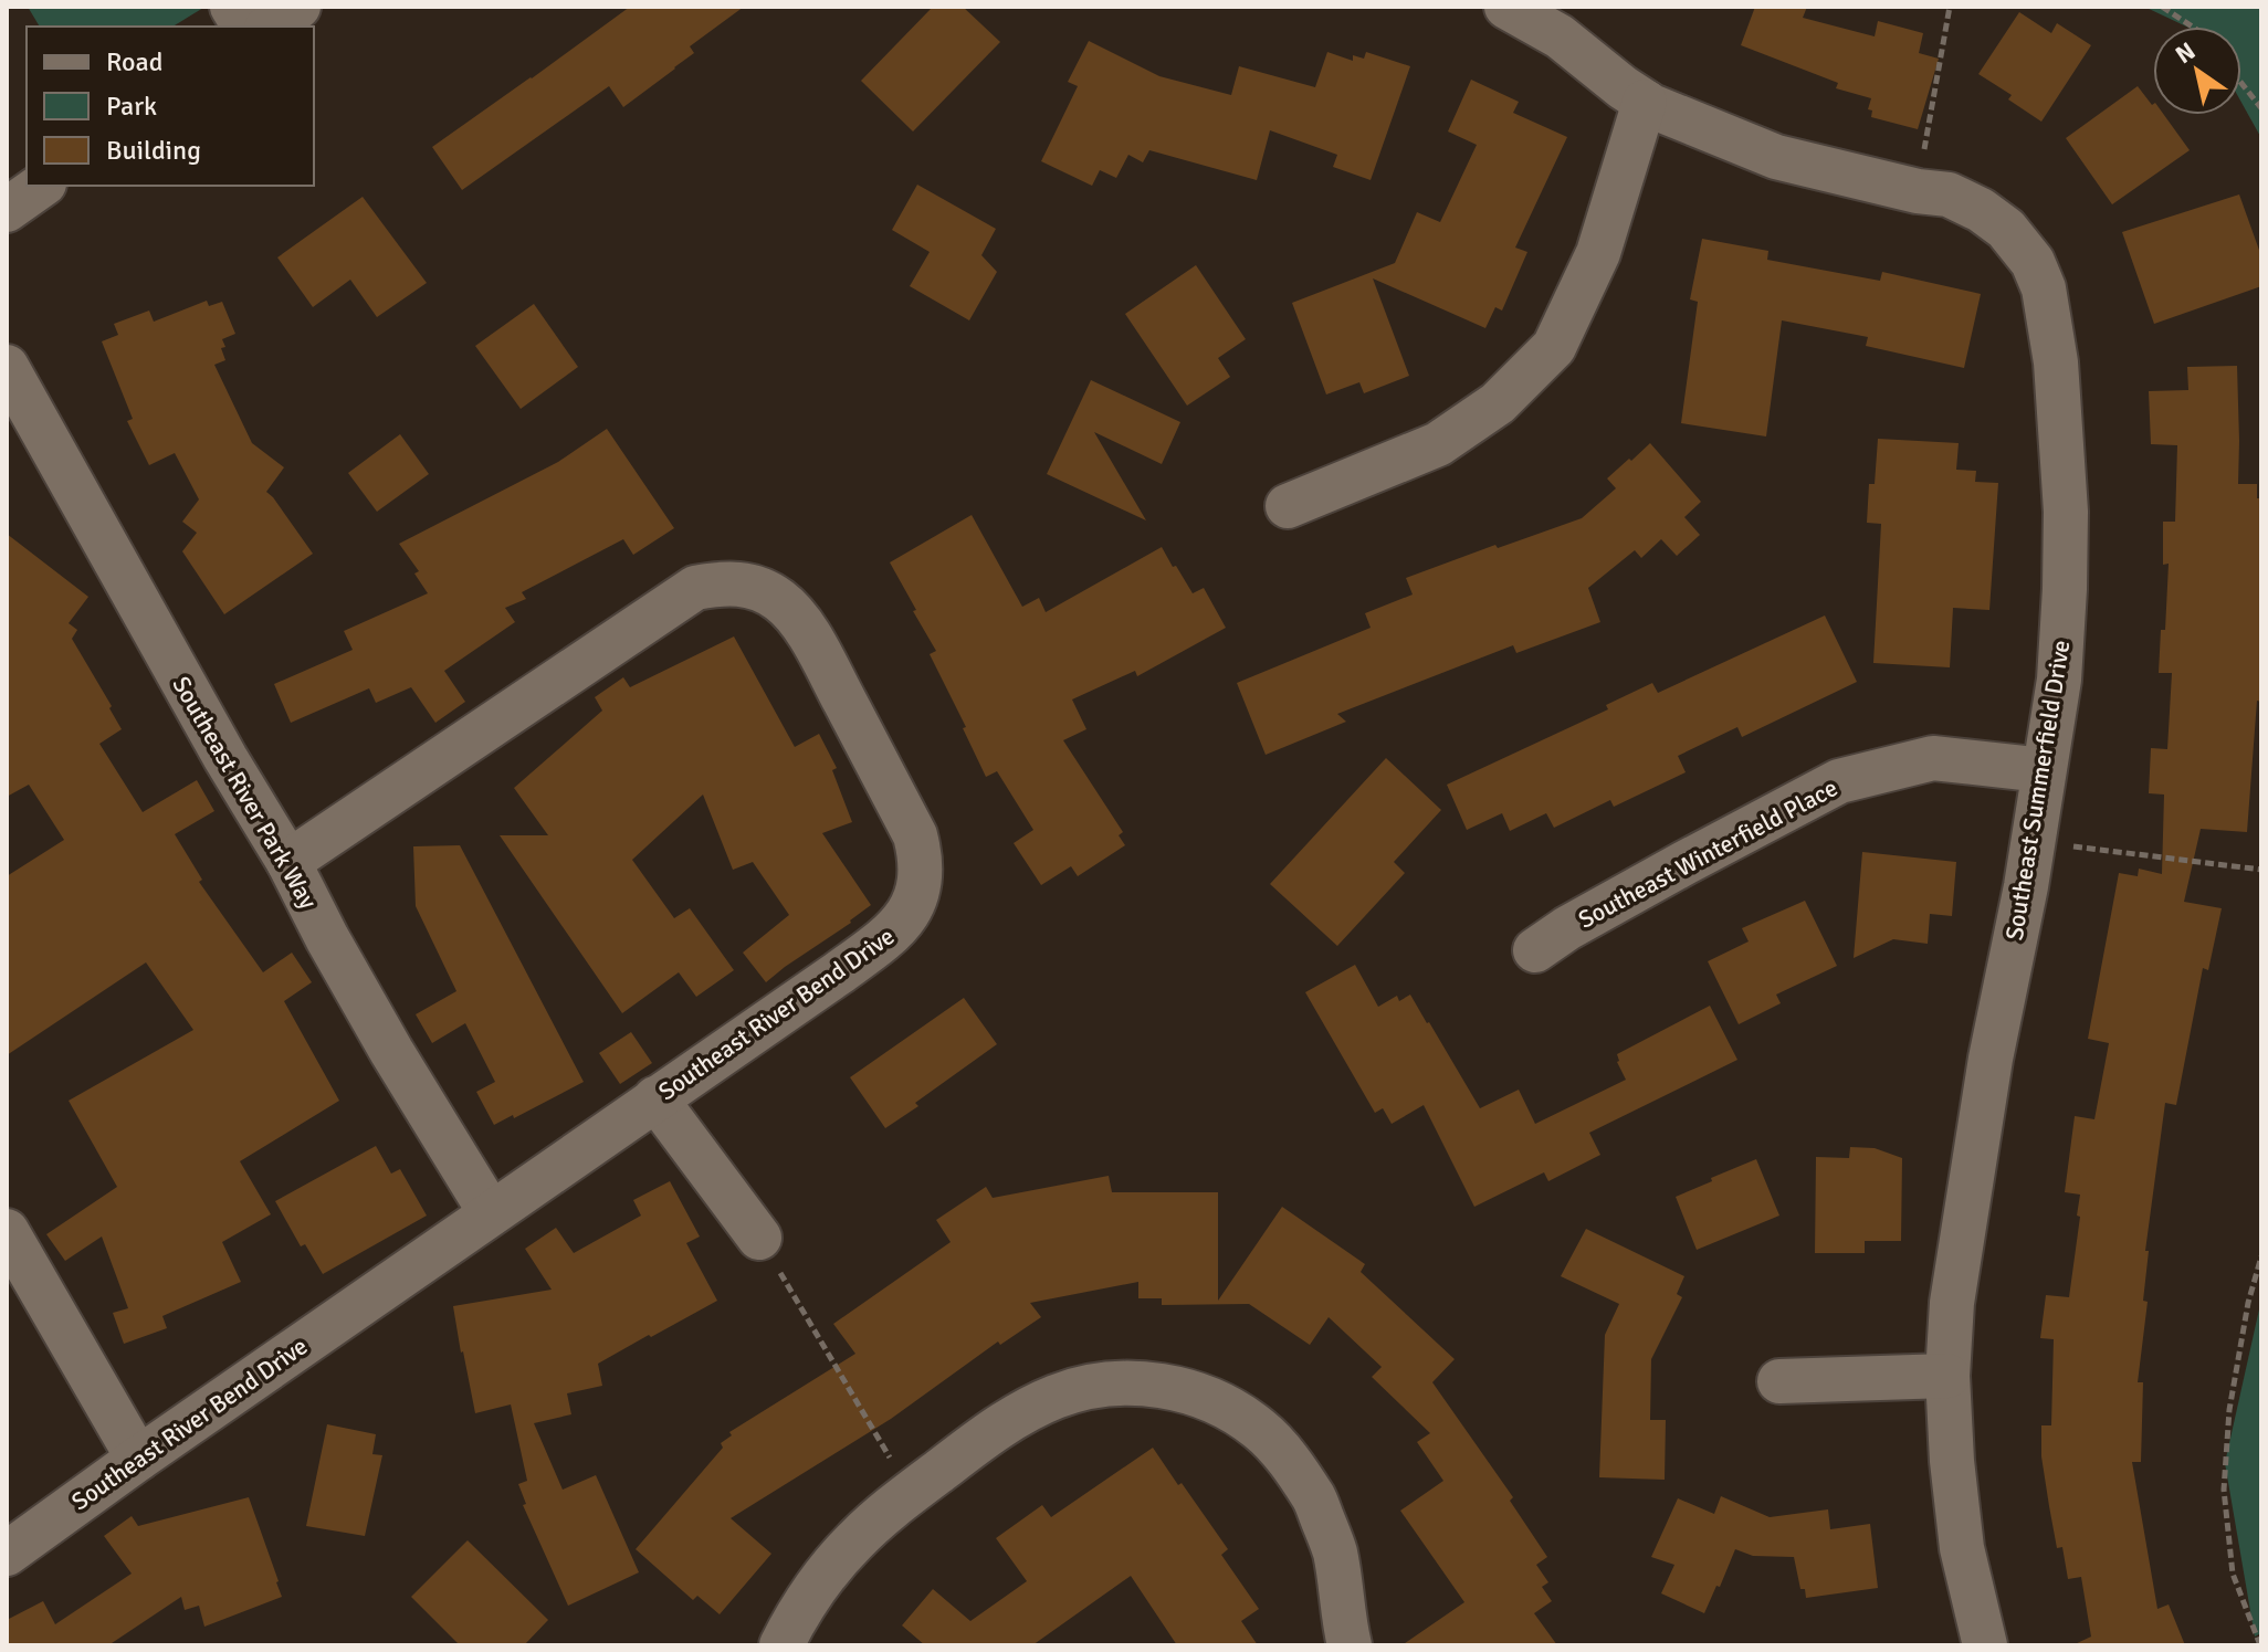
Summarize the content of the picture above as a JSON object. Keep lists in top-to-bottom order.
{
  "streets": {
    "street": [
      "Southeast Summerfield Drive",
      "Southeast River Park Way",
      "Southeast Winterfield Place",
      "Southeast River Bend Drive"
    ]
  },
  "crossings": [
    ["Southeast Summerfield Drive", "Southeast Winterfield Place"],
    ["Southeast River Park Way", "Southeast River Bend Drive"]
  ],
  "legend": ["Road", "Park", "Building"],
  "north": "top left"
}
